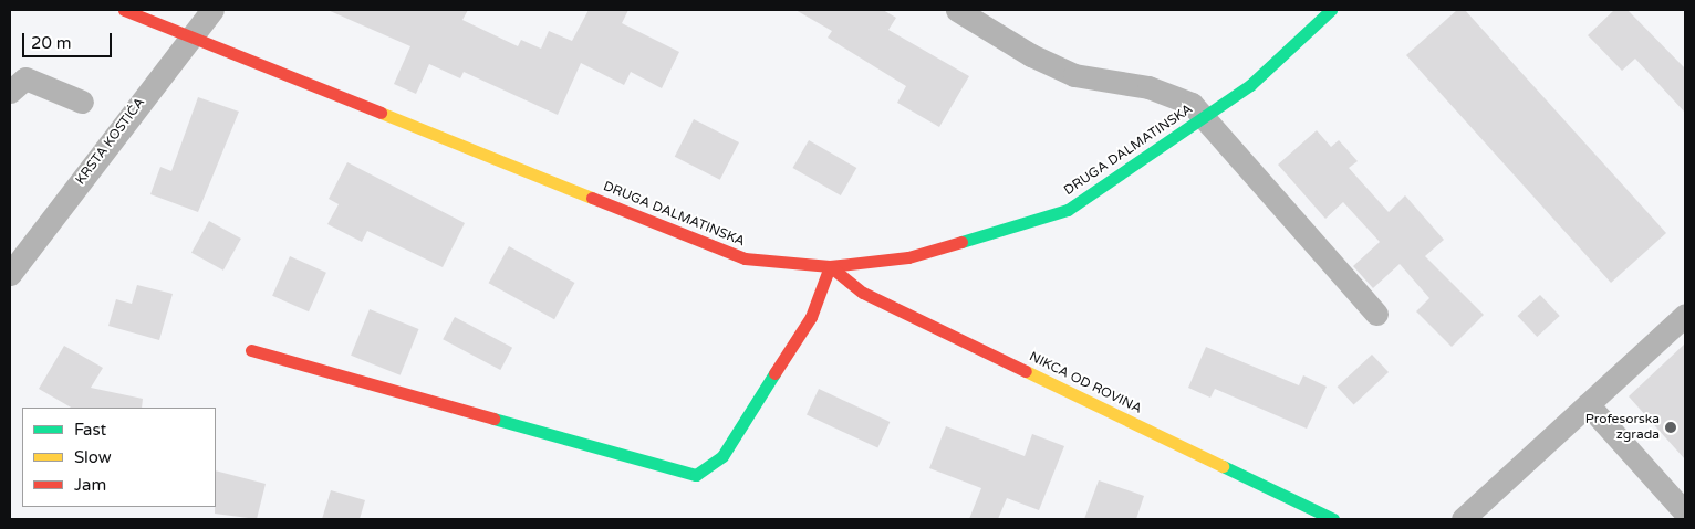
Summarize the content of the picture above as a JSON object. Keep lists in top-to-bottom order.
{
  "streets": {
    "street": ["KRSTA KOSTIĆA", "DRUGA DALMATINSKA", "NIKCA OD ROVINA"]
  },
  "crossings": [
    ["KRSTA KOSTIĆA", "DRUGA DALMATINSKA"],
    ["DRUGA DALMATINSKA", "NIKCA OD ROVINA"]
  ],
  "places": ["Profesorska zgrada"],
  "legend": ["Fast", "Slow", "Jam"],
  "scale_bar": "20 m"
}
